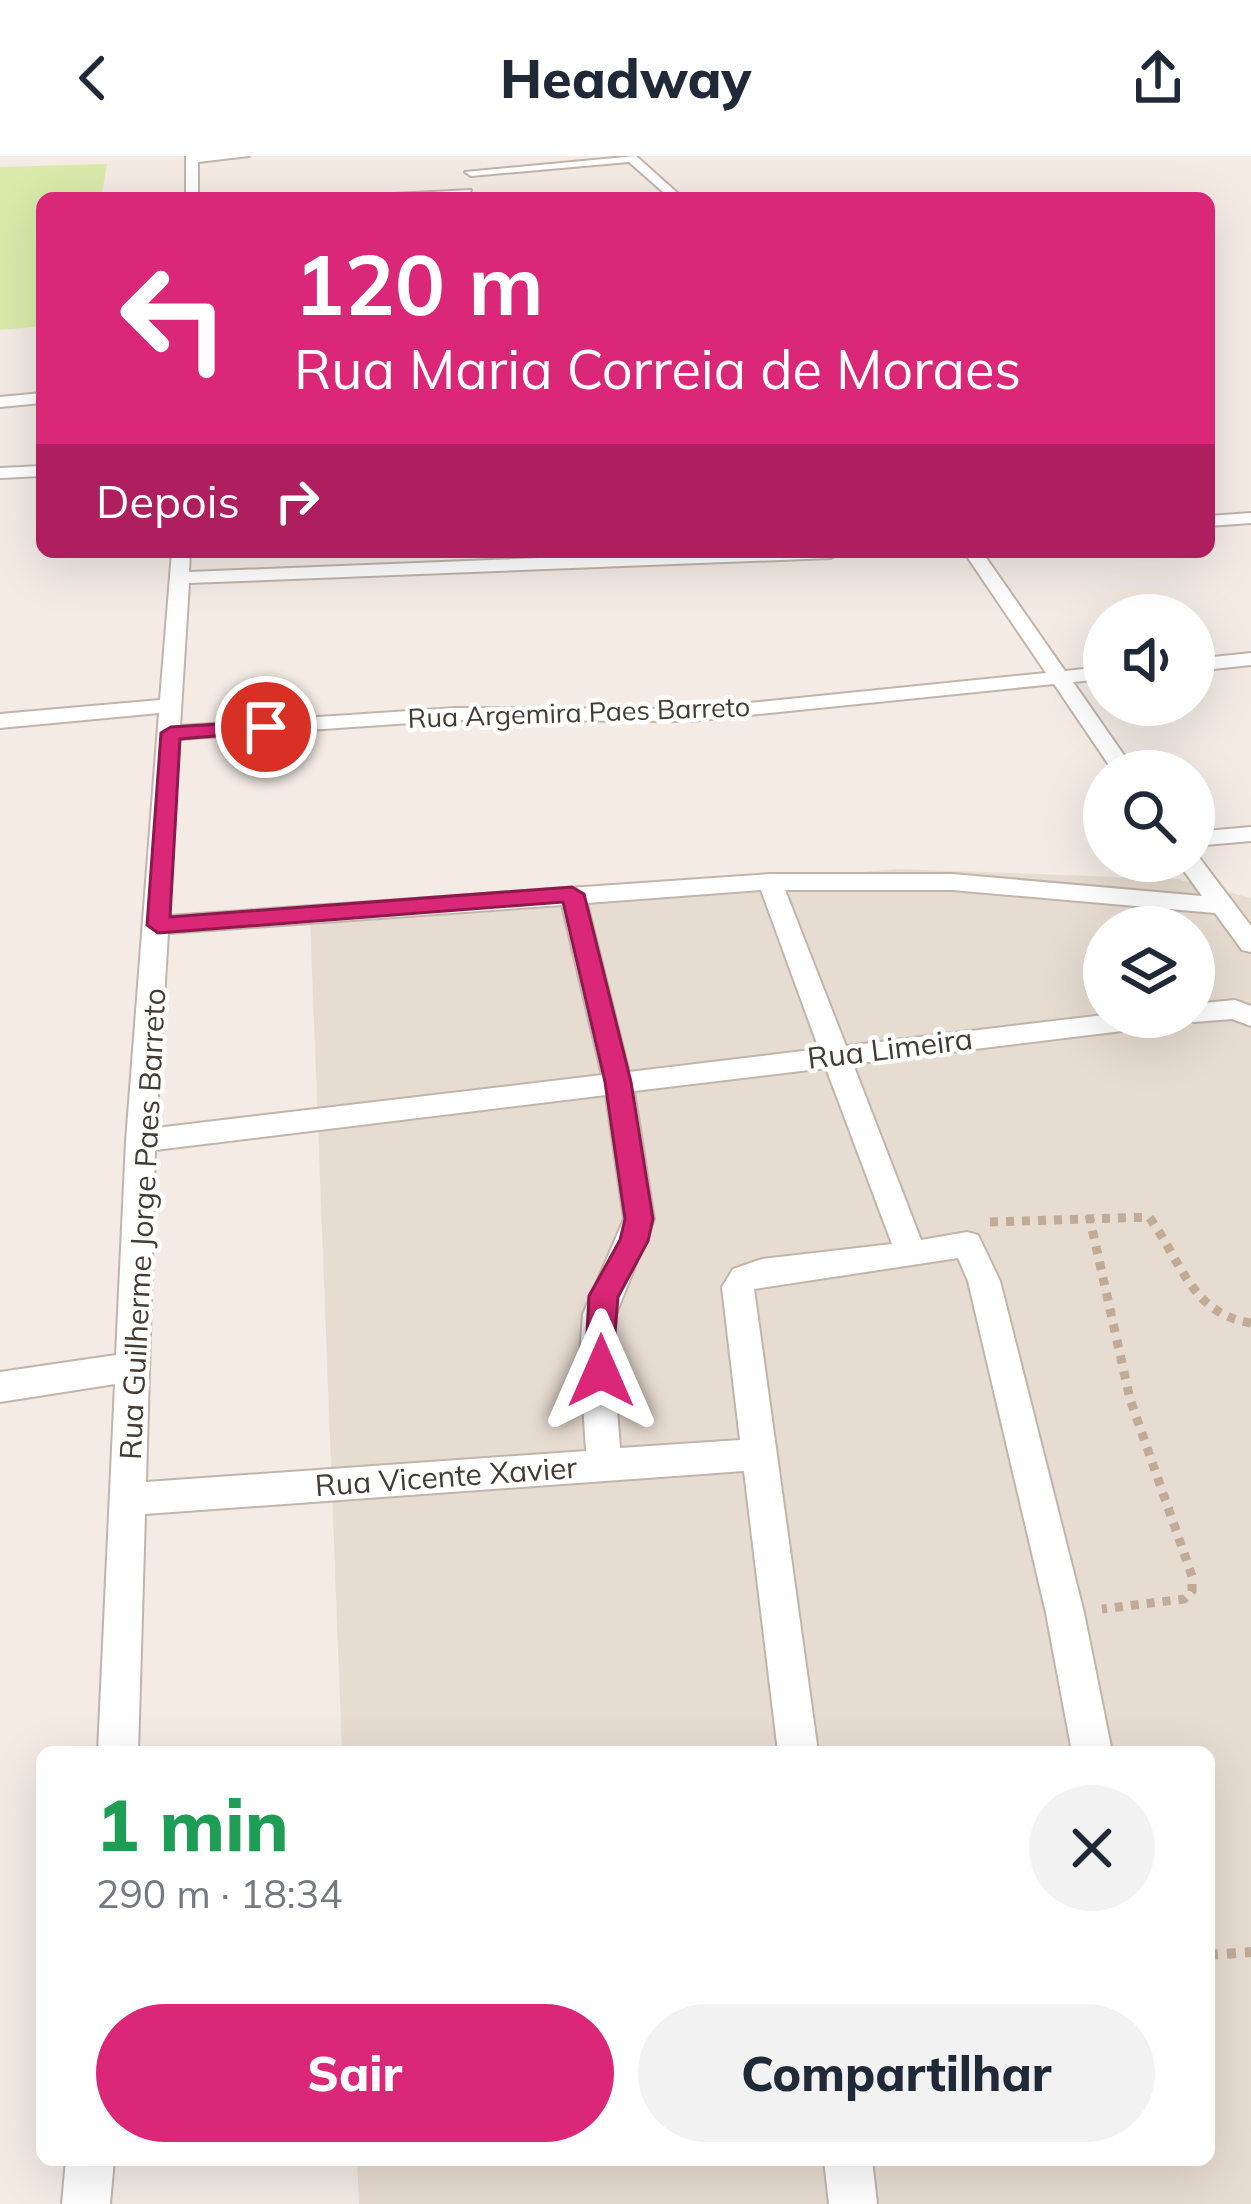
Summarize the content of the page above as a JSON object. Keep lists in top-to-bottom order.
{
  "streets": {
    "street": [
      "Rua Argemira Paes Barreto",
      "Rua Limeira",
      "Rua Guilherme Jorge Paes Barreto",
      "Rua Vicente Xavier"
    ]
  },
  "crossings": [
    ["Rua Argemira Paes Barreto", "Rua Guilherme Jorge Paes Barreto"],
    ["Rua Limeira", "Rua Guilherme Jorge Paes Barreto"],
    ["Rua Guilherme Jorge Paes Barreto", "Rua Vicente Xavier"]
  ],
  "page": {
    "header": "Headway",
    "turn": ["120 m", "Rua Maria Correia de Moraes"],
    "then": "Depois",
    "heading": ["1 min", "290 m · 18:34"],
    "buttons": ["Sair", "Compartilhar"]
  }
}
